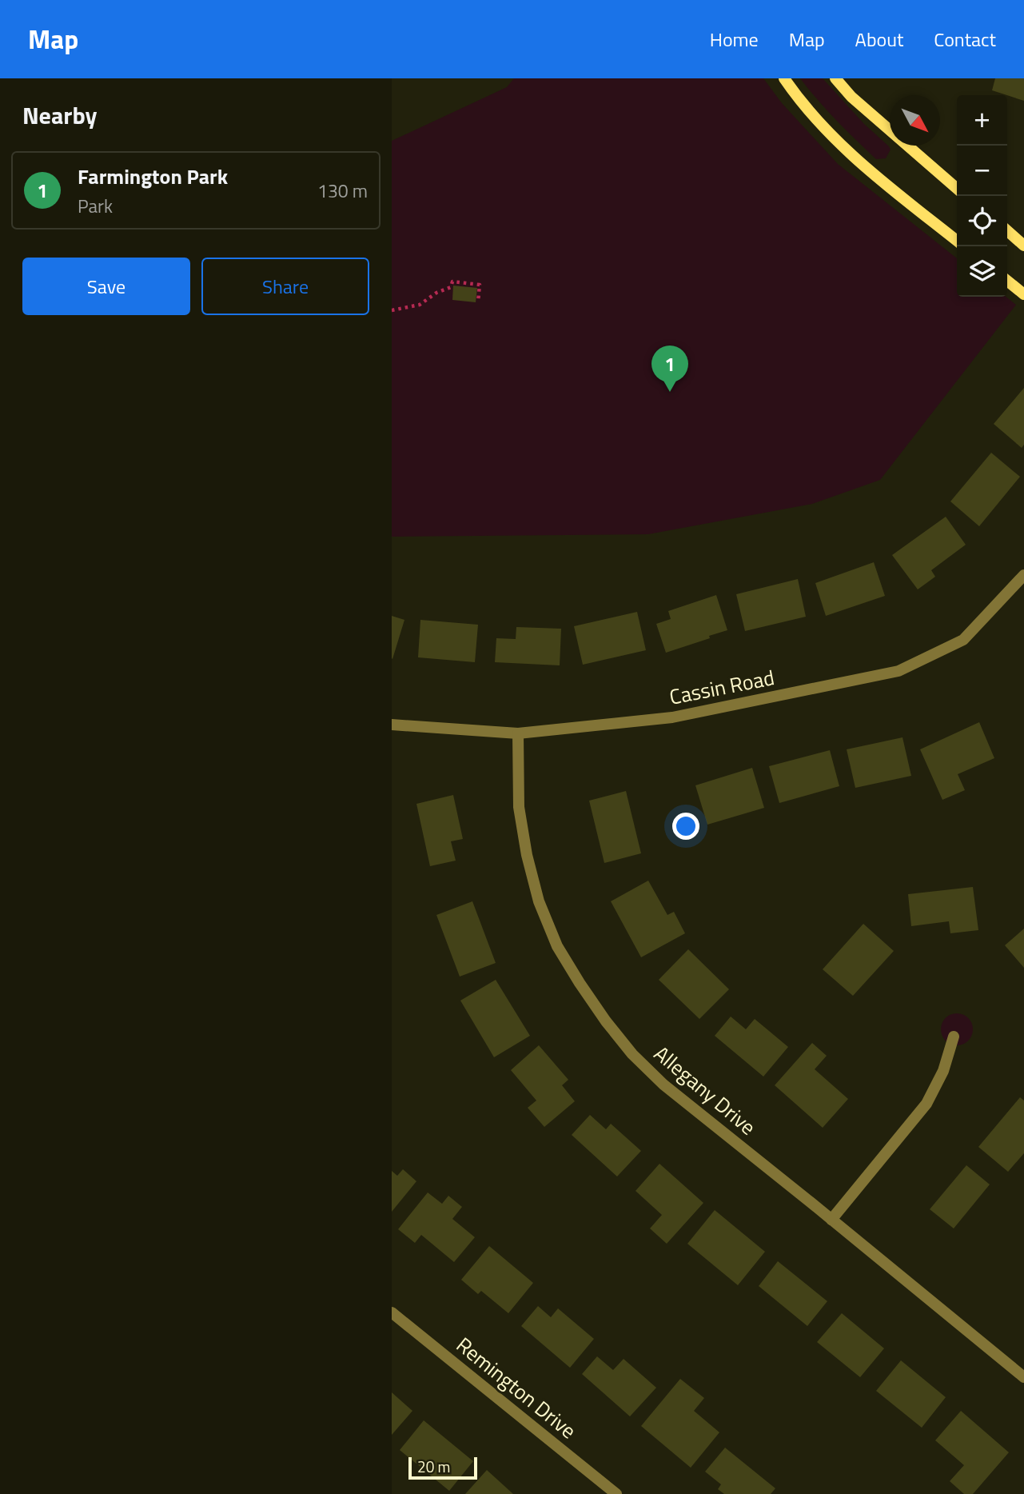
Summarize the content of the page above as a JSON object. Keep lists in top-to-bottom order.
{
  "streets": {
    "street": ["Cassin Road", "Allegany Drive", "Remington Drive"]
  },
  "crossings": [
    ["Cassin Road", "Allegany Drive"]
  ],
  "scale_bar": "20 m",
  "north": "bottom right",
  "page": {
    "header": "Map",
    "nav": [
      "Home",
      "Map",
      "About",
      "Contact"
    ],
    "heading": "Nearby",
    "map_buttons": ["+", "−"],
    "list": [
      {
        "mark": "1",
        "name": "Farmington Park",
        "note": "Park",
        "value": "130 m"
      }
    ],
    "buttons": ["Save", "Share"],
    "pins": "1",
    "scale": "20 m"
  }
}
